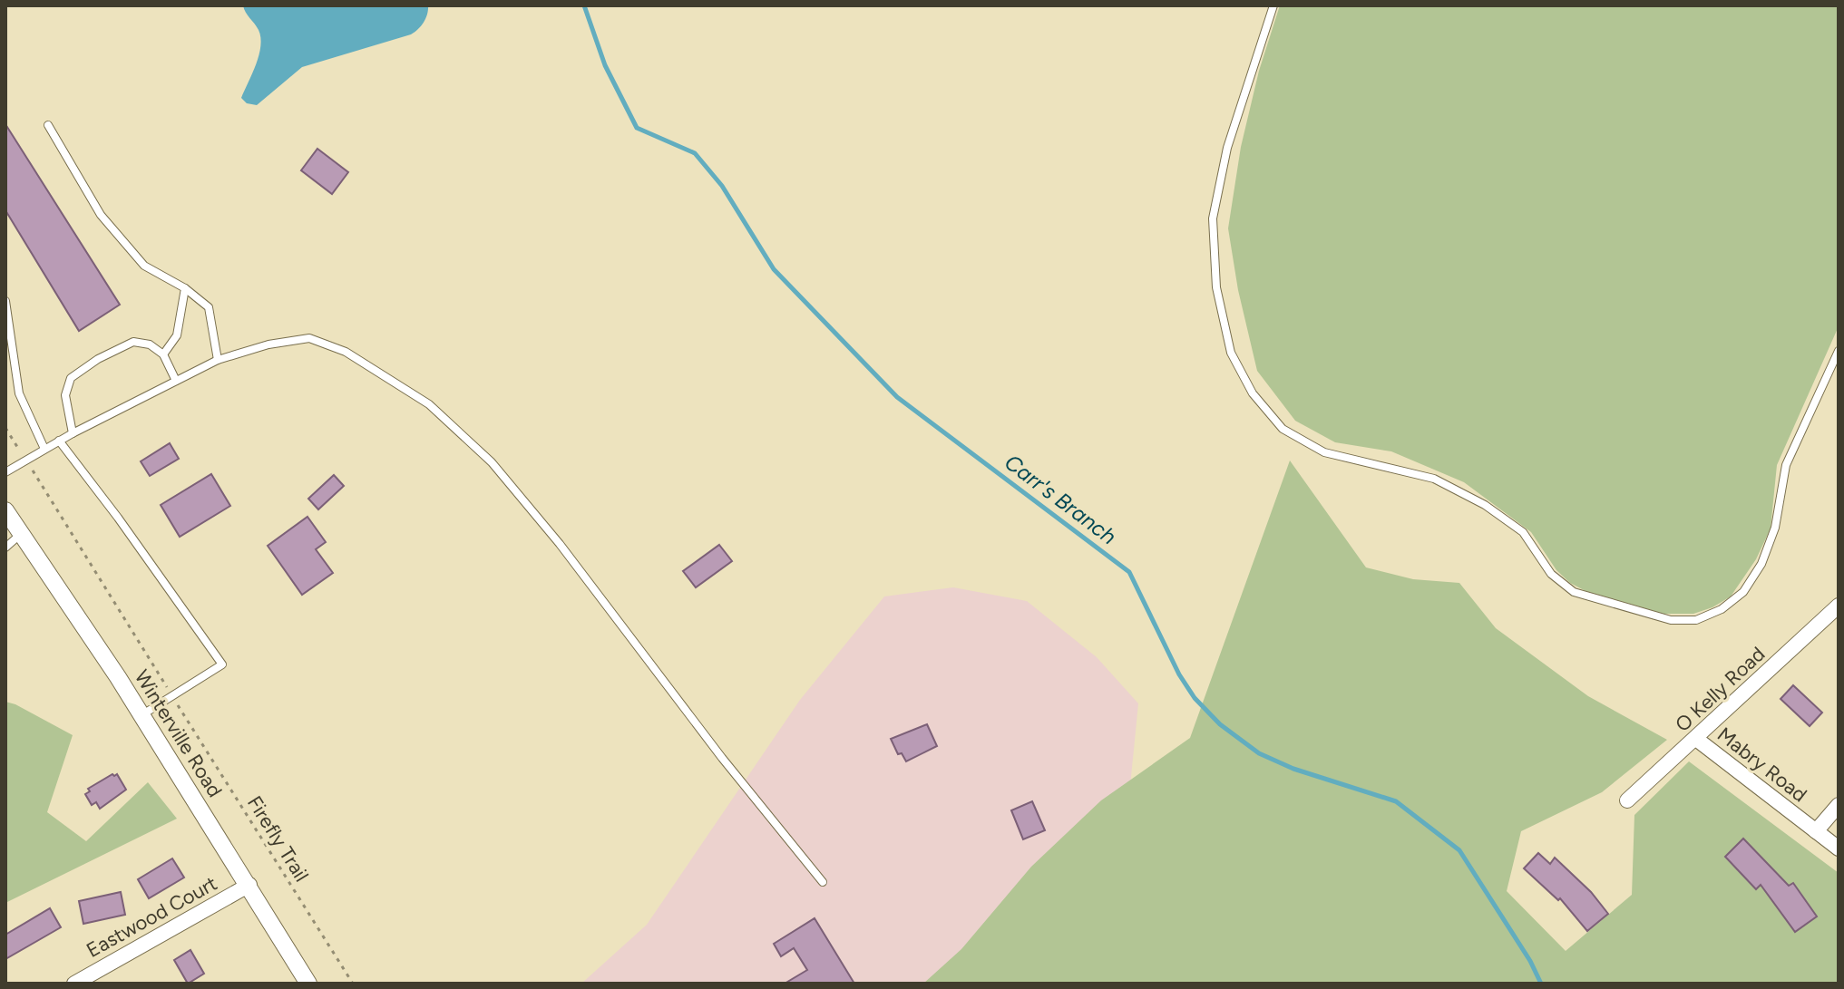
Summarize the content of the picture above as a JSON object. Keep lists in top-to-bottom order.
{
  "streets": {
    "street": [
      "O Kelly Road",
      "Winterville Road",
      "Mabry Road",
      "Eastwood Court"
    ],
    "path": ["Firefly Trail"]
  },
  "crossings": [
    ["O Kelly Road", "Mabry Road"],
    ["Winterville Road", "Eastwood Court"]
  ],
  "water": ["Carr's Branch"]
}
